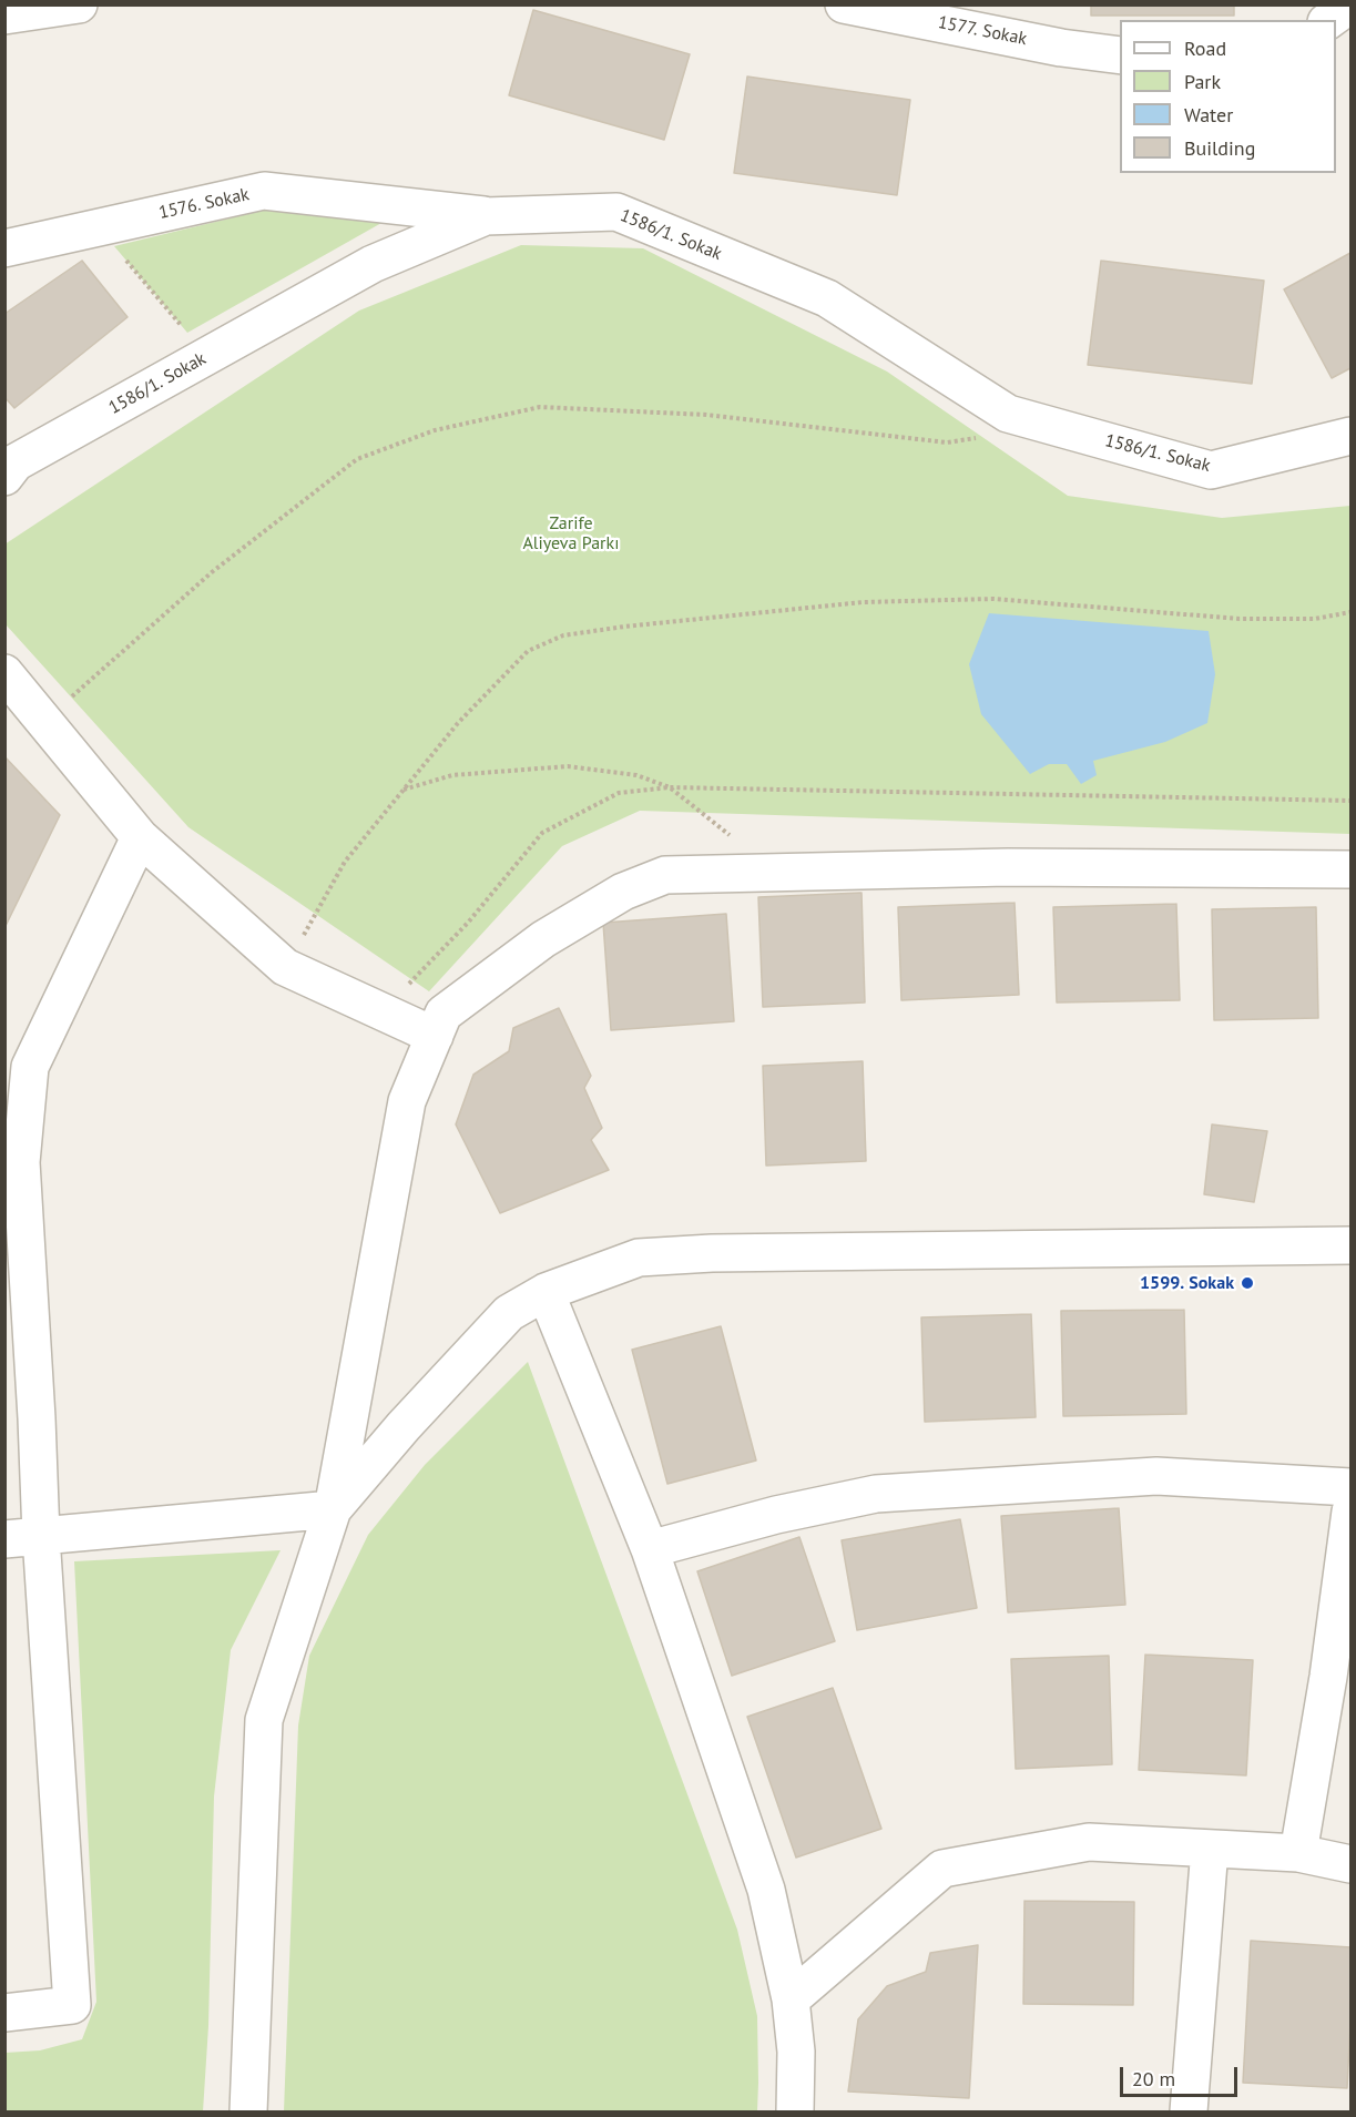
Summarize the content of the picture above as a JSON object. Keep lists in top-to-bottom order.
{
  "streets": {
    "street": ["1577. Sokak", "1576. Sokak", "1586/1. Sokak"]
  },
  "crossings": [
    ["1576. Sokak", "1586/1. Sokak"]
  ],
  "parks": ["Zarife Aliyeva Parkı"],
  "places": ["1599. Sokak"],
  "legend": [
    "Road",
    "Park",
    "Water",
    "Building"
  ],
  "scale_bar": "20 m"
}
